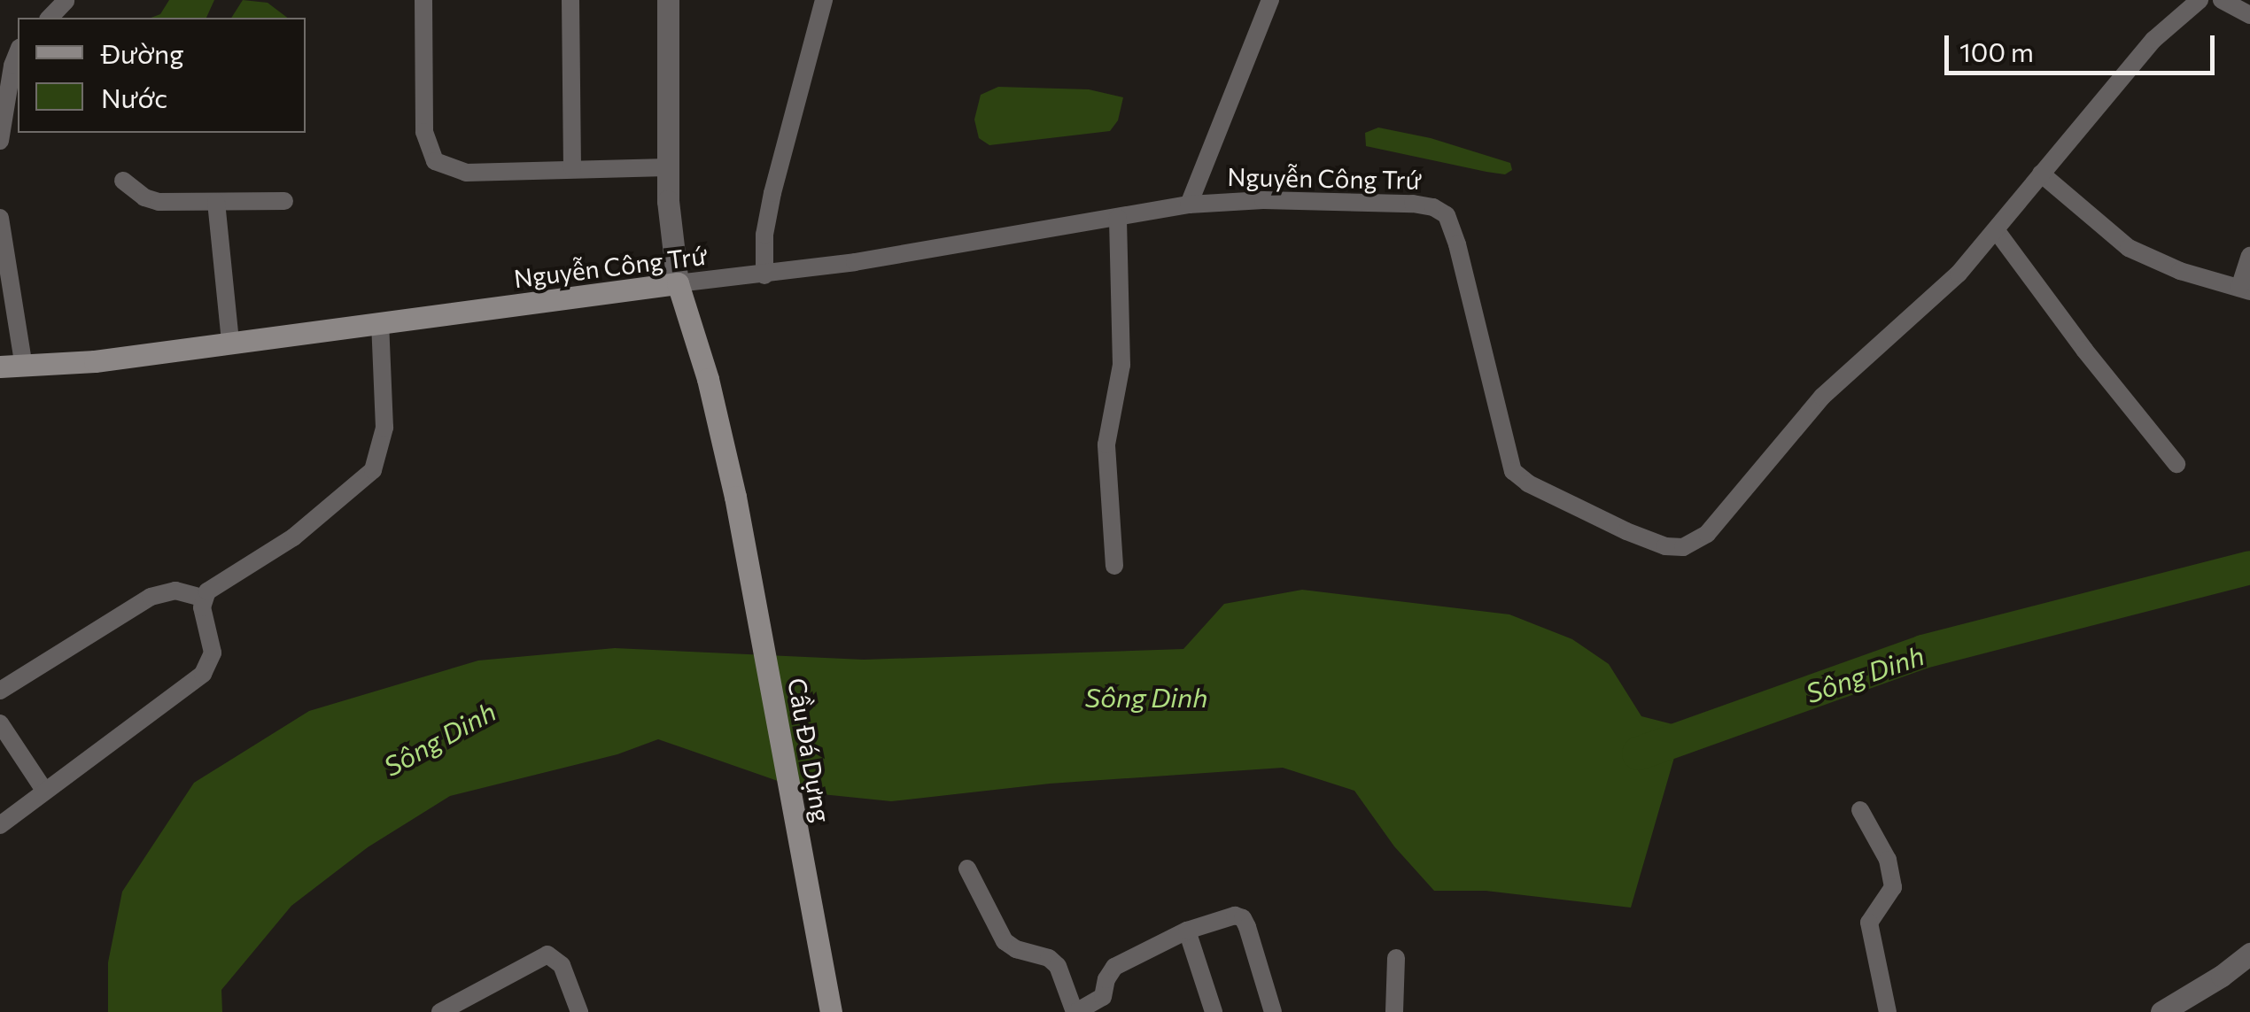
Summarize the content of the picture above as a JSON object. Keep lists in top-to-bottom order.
{
  "streets": {
    "main road": ["Nguyễn Công Trứ", "Cầu Đá Dựng"]
  },
  "crossings": [
    ["Nguyễn Công Trứ", "Cầu Đá Dựng"]
  ],
  "water": ["Sông Dinh"],
  "legend": ["Đường", "Nước"],
  "scale_bar": "100 m"
}
